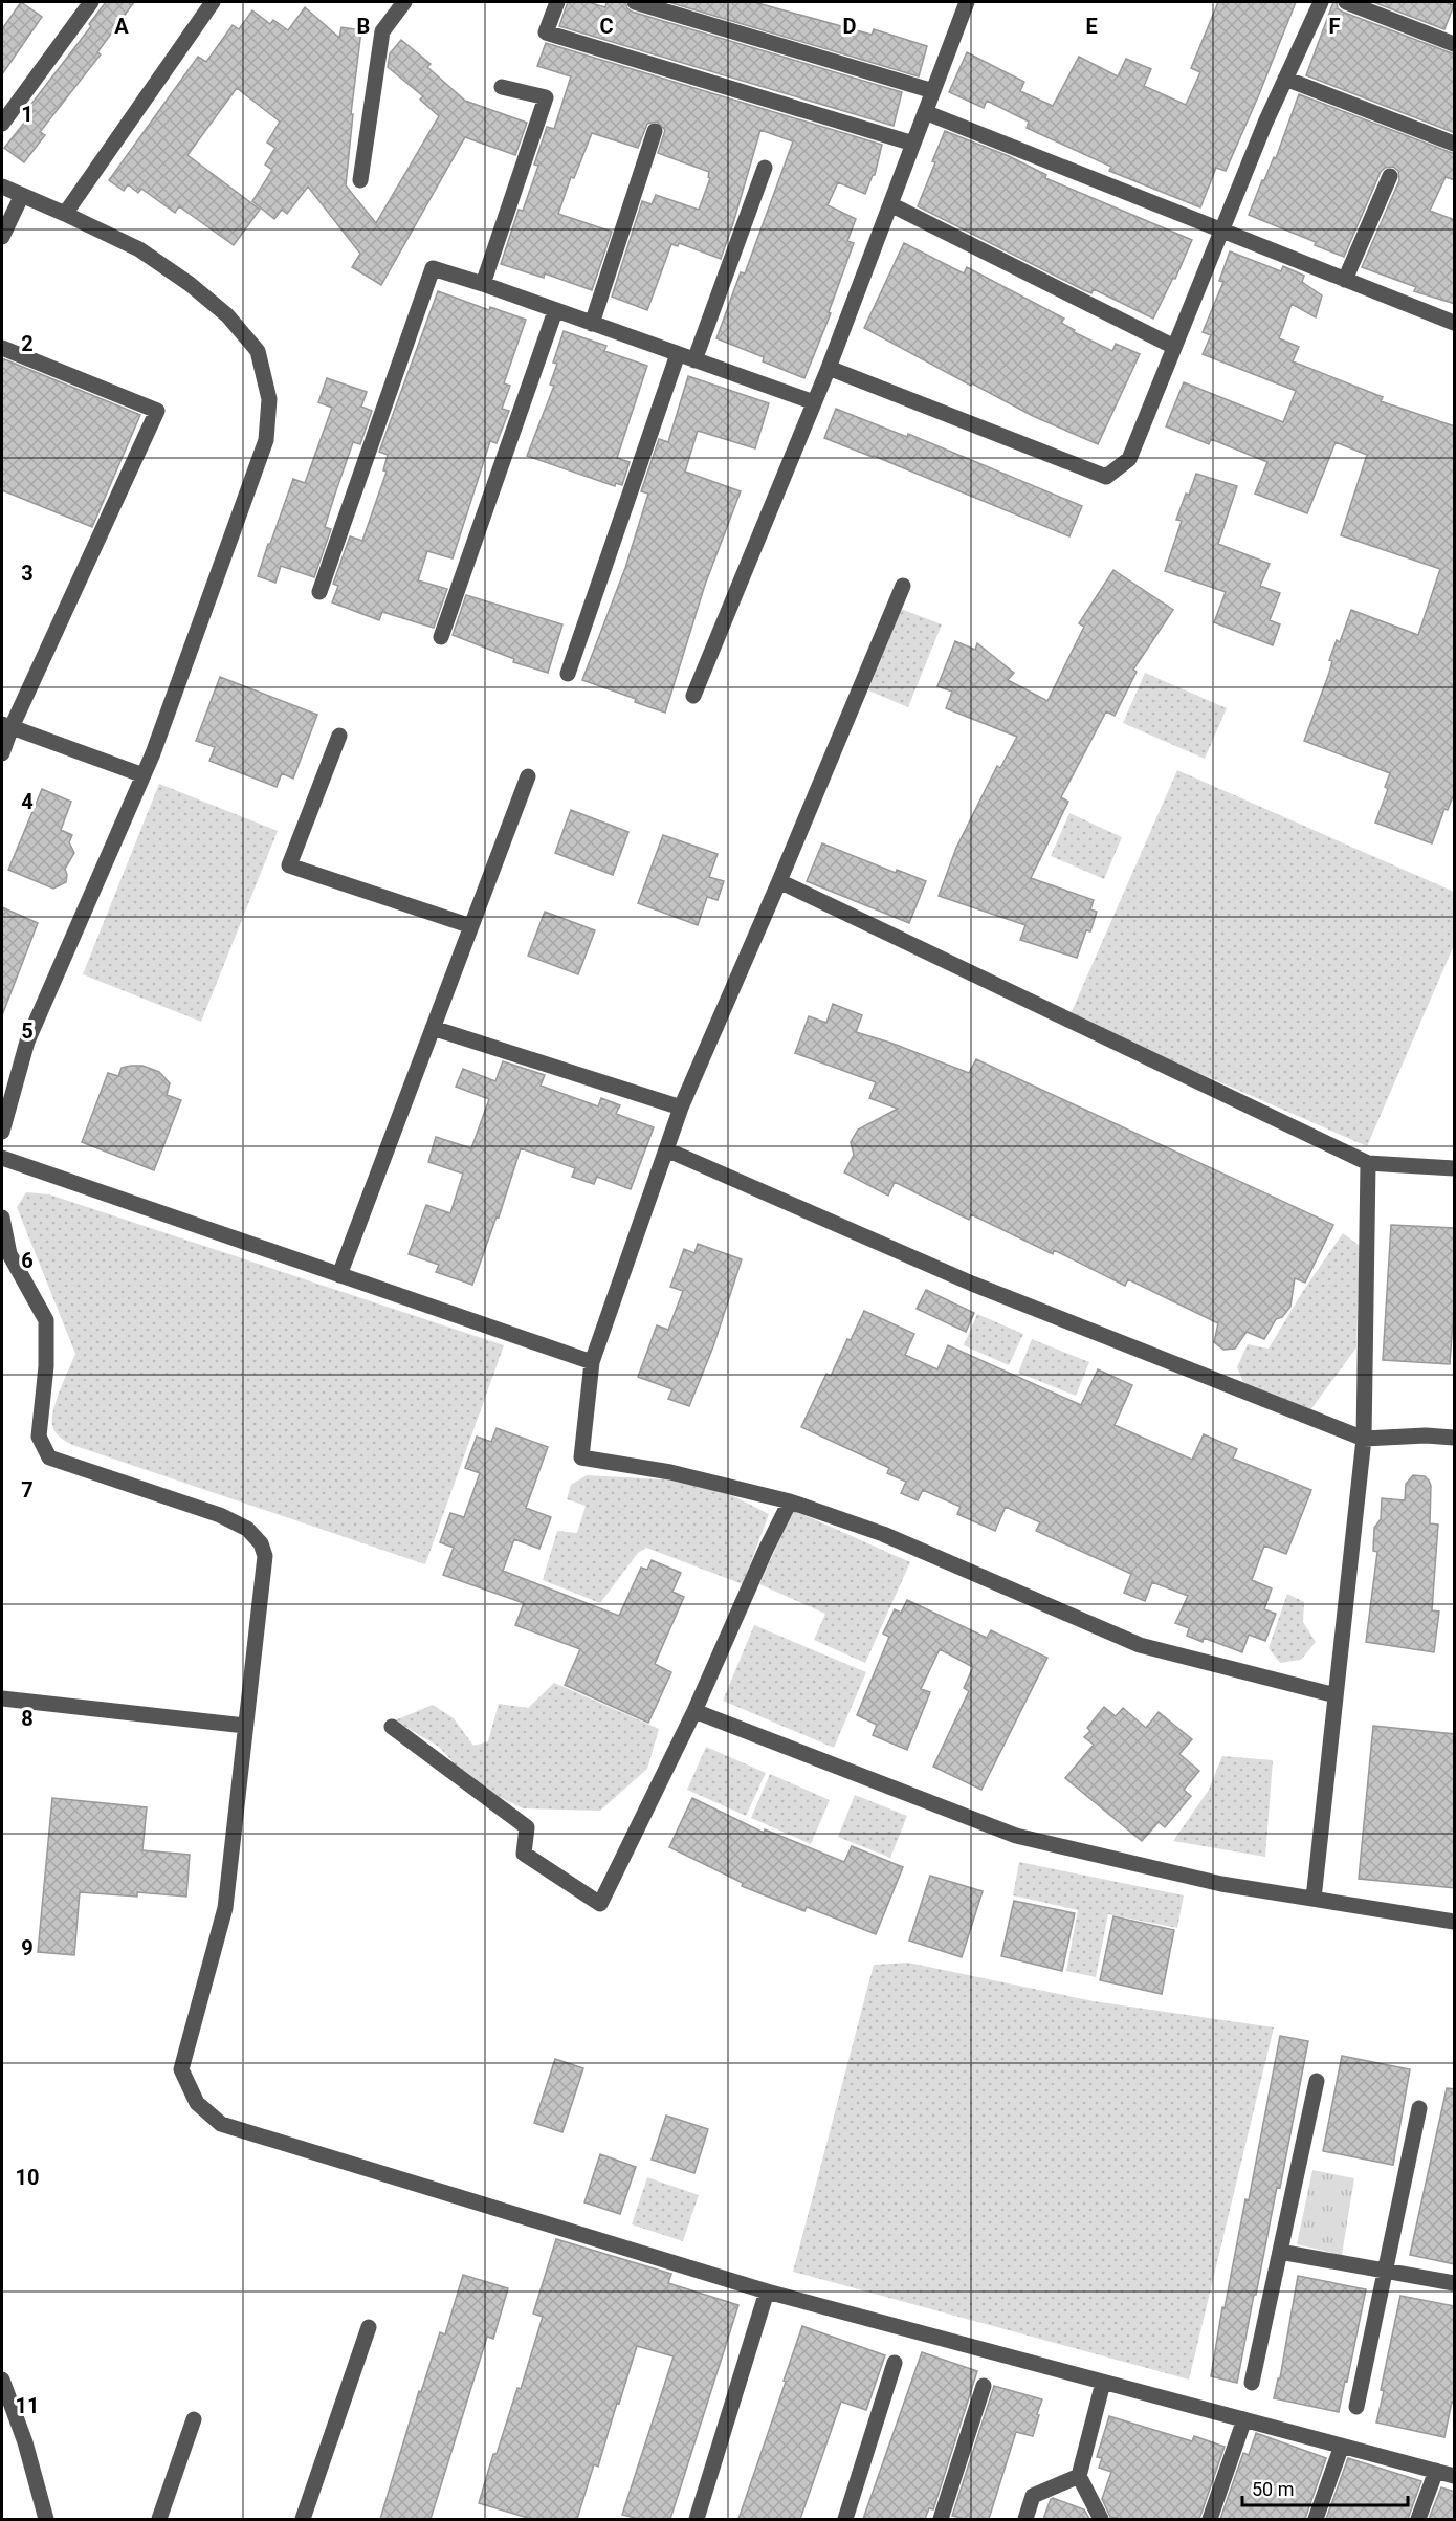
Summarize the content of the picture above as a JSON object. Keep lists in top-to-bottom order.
{
  "scale_bar": "50 m",
  "grid": {
    "columns": [
      "A",
      "B",
      "C",
      "D",
      "E",
      "F"
    ],
    "rows": [
      "1",
      "2",
      "3",
      "4",
      "5",
      "6",
      "7",
      "8",
      "9",
      "10",
      "11"
    ]
  }
}
